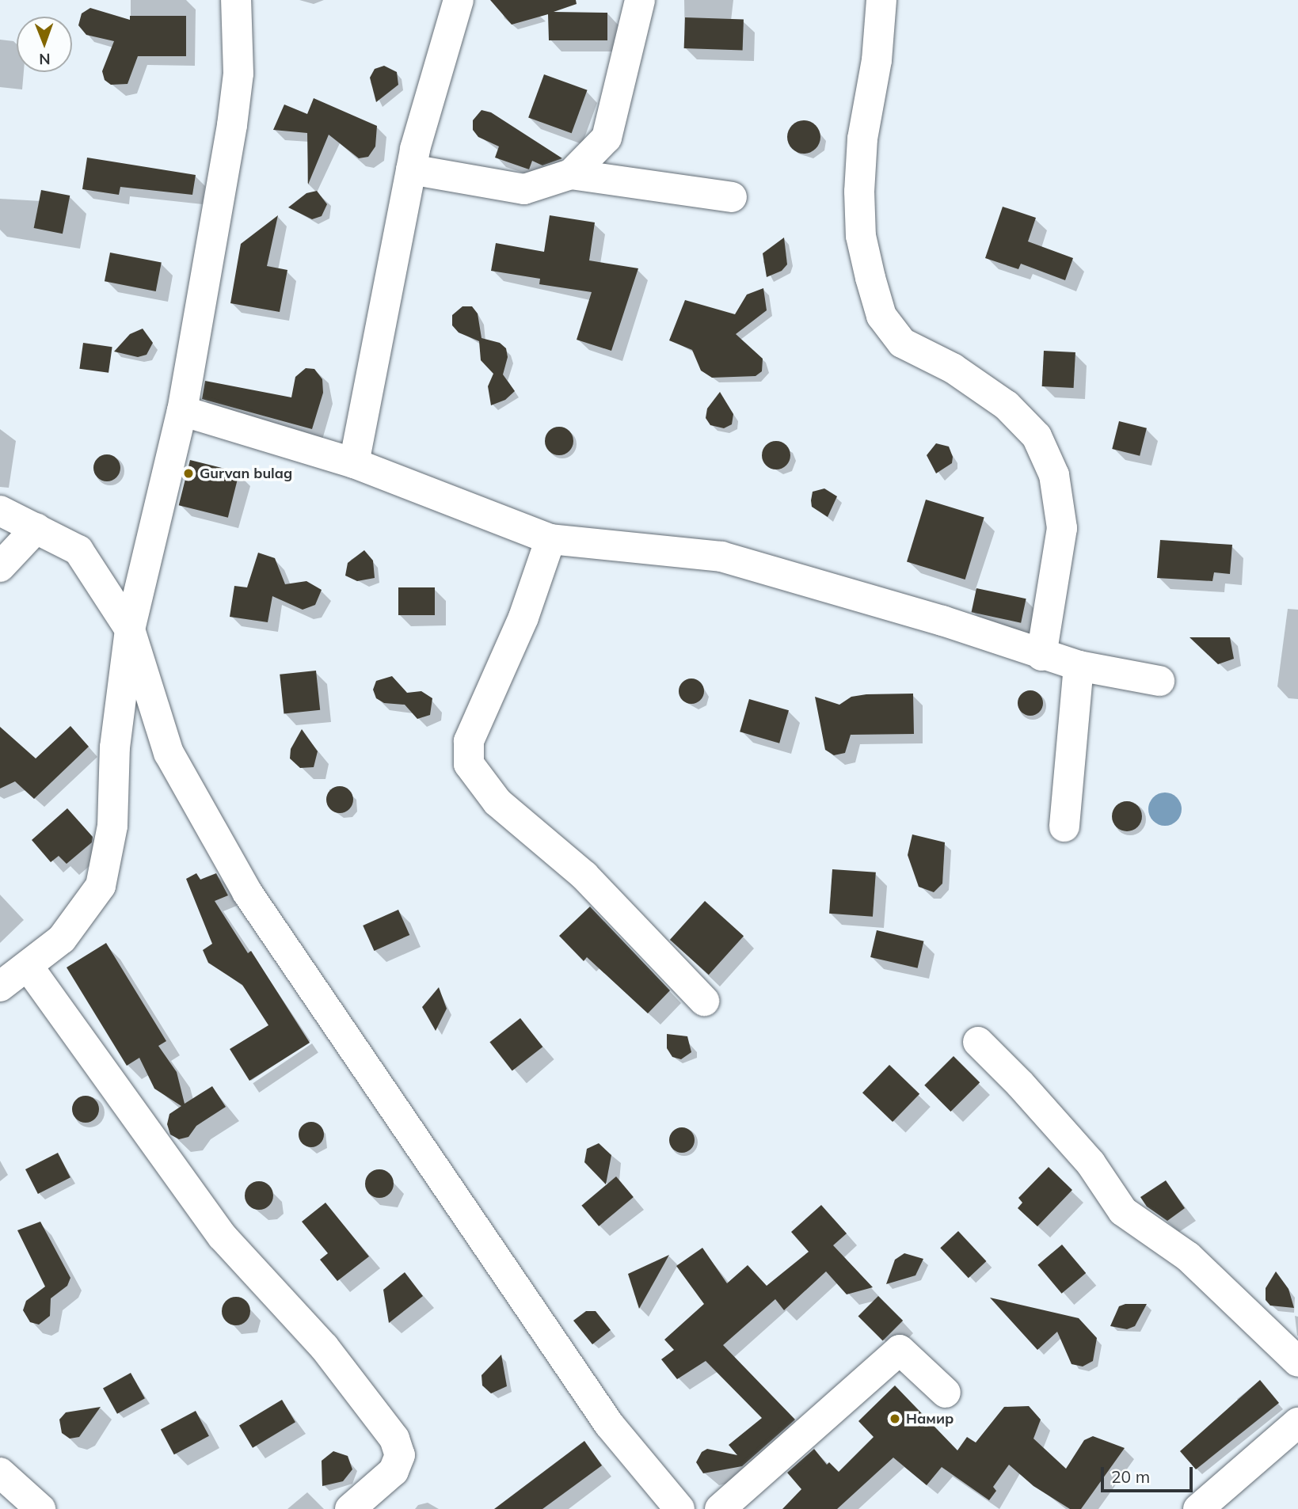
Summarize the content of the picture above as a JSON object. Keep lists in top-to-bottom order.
{
  "places": ["Gurvan bulag", "Намир"],
  "scale_bar": "20 m",
  "north": "bottom"
}
